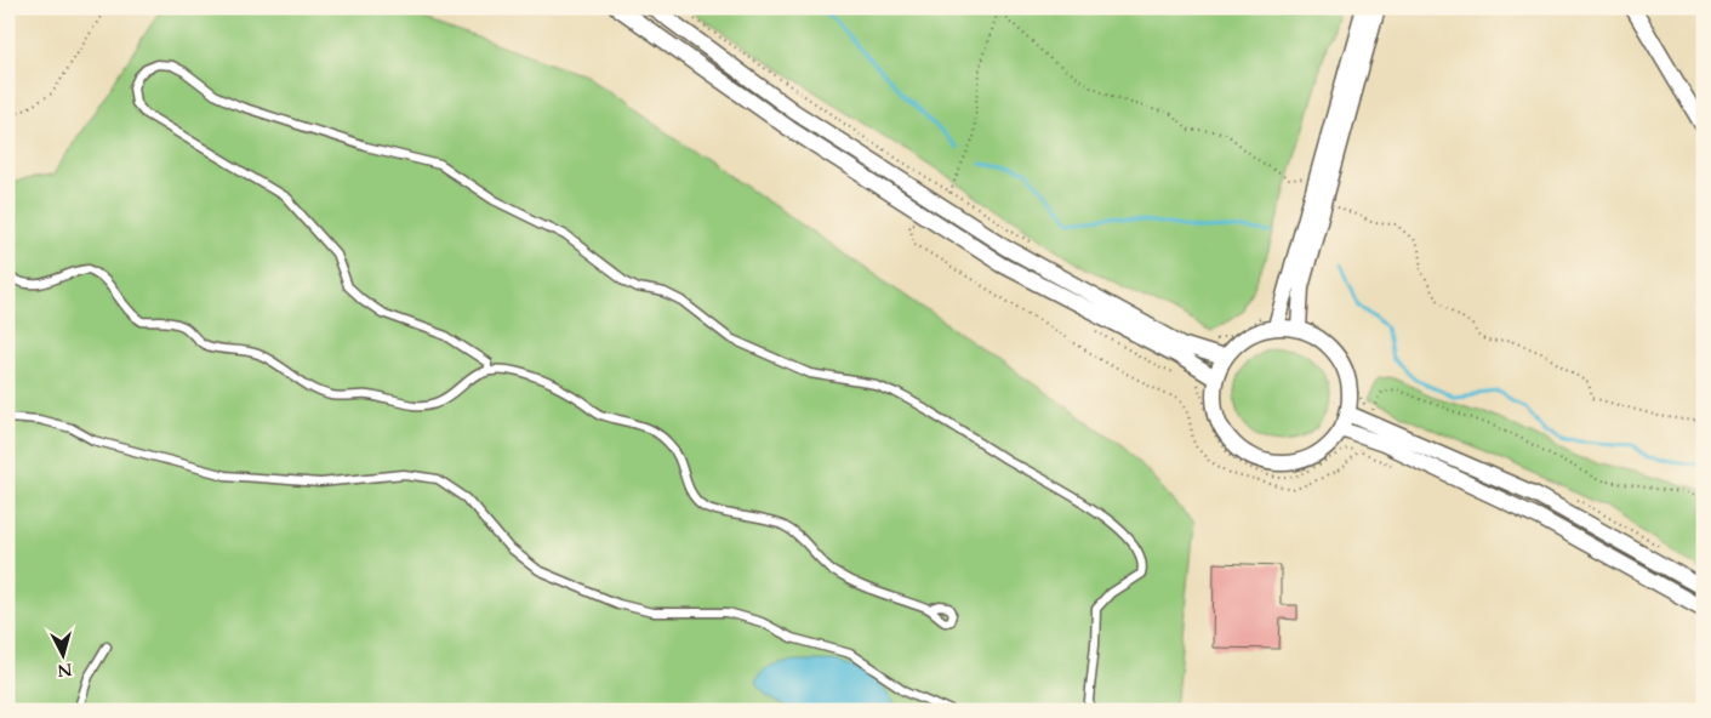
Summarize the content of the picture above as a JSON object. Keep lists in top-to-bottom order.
{
  "north": "bottom"
}
